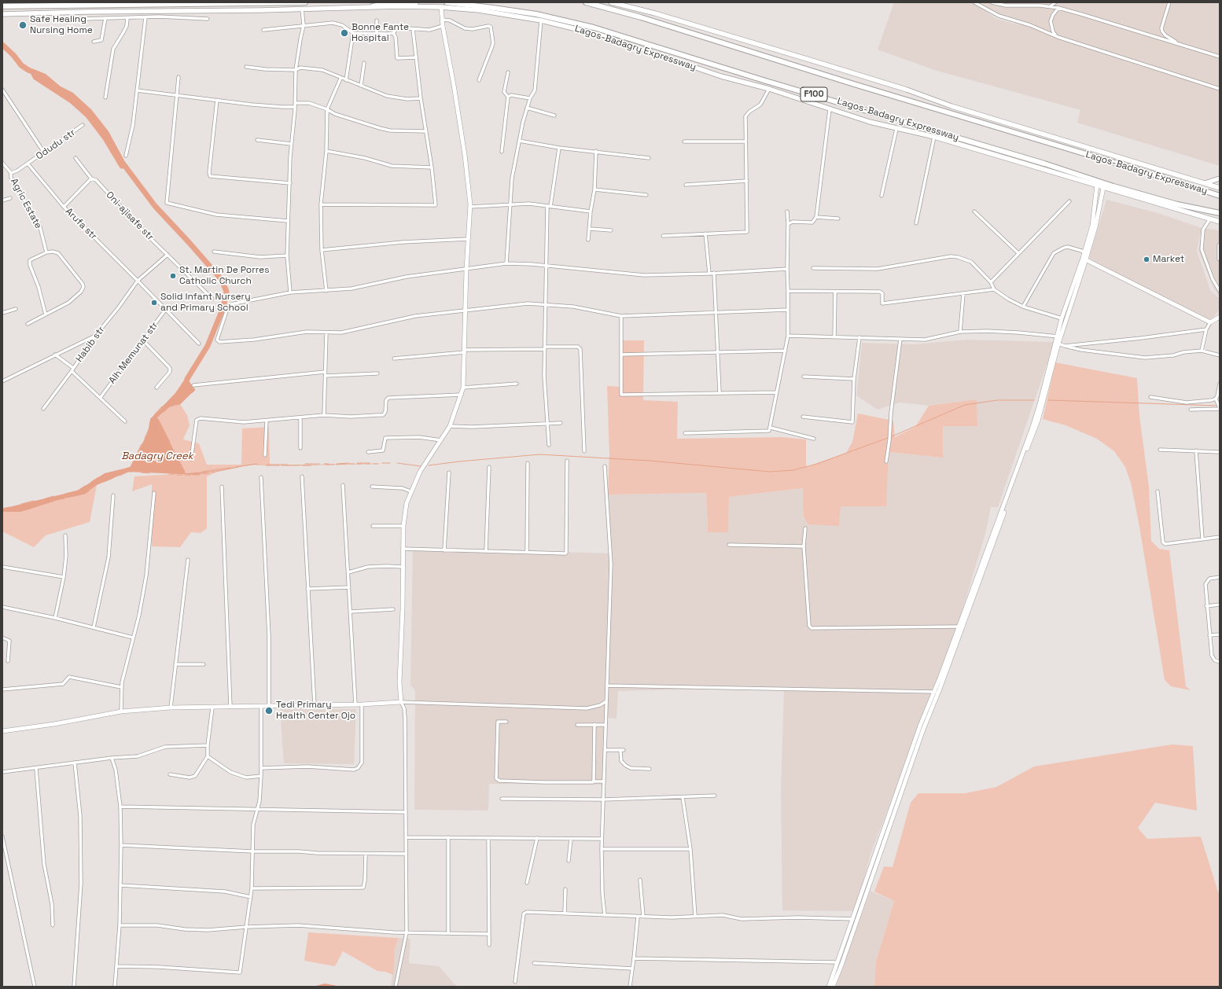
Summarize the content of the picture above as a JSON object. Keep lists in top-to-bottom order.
{
  "streets": {
    "highway": ["Lagos-Badagry Expressway", "F100"],
    "street": [
      "Odudu str",
      "Agric Estate",
      "Oni-ajisafe str",
      "Arufa str",
      "Habib str",
      "Alh Memunat str"
    ]
  },
  "crossings": [
    ["Odudu str", "Agric Estate"],
    ["Odudu str", "Arufa str"],
    ["Arufa str", "Habib str"]
  ],
  "water": ["Badagry Creek"],
  "places": [
    "Safe Healing Nursing Home",
    "Bonne Fante Hospital",
    "Market",
    "St. Martin De Porres Catholic Church",
    "Solid Infant Nursery and Primary School",
    "Tedi Primary Health Center Ojo"
  ]
}
